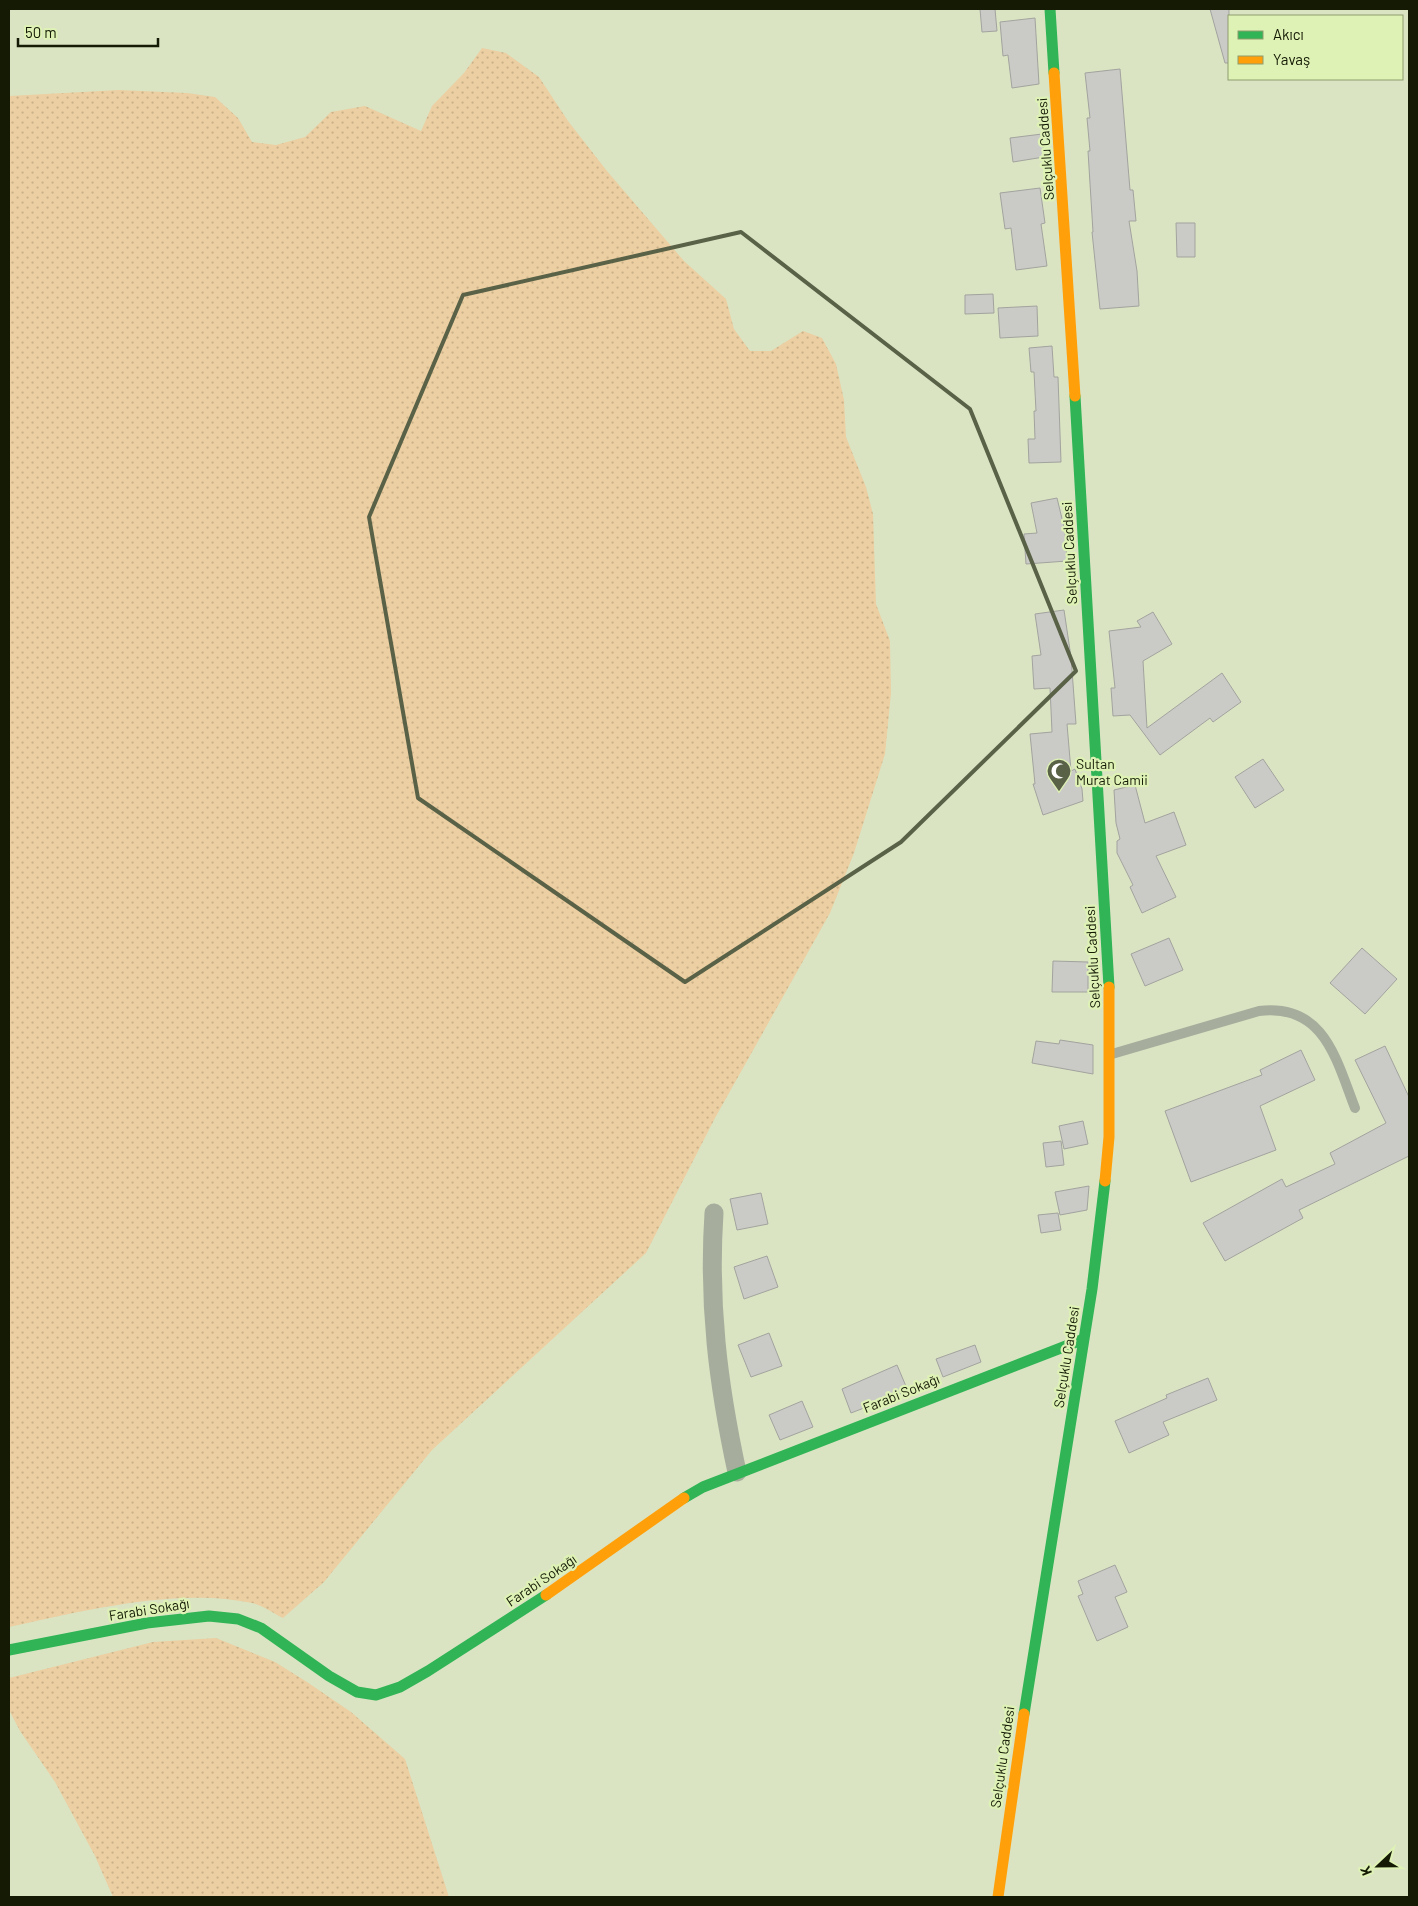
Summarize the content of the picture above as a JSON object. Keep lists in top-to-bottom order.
{
  "streets": {
    "street": ["Selçuklu Caddesi", "Farabi Sokağı"]
  },
  "crossings": [
    ["Selçuklu Caddesi", "Farabi Sokağı"]
  ],
  "places": {
    "mosque": ["Sultan Murat Camii"]
  },
  "legend": ["Akıcı", "Yavaş"],
  "scale_bar": "50 m",
  "north": "left"
}
